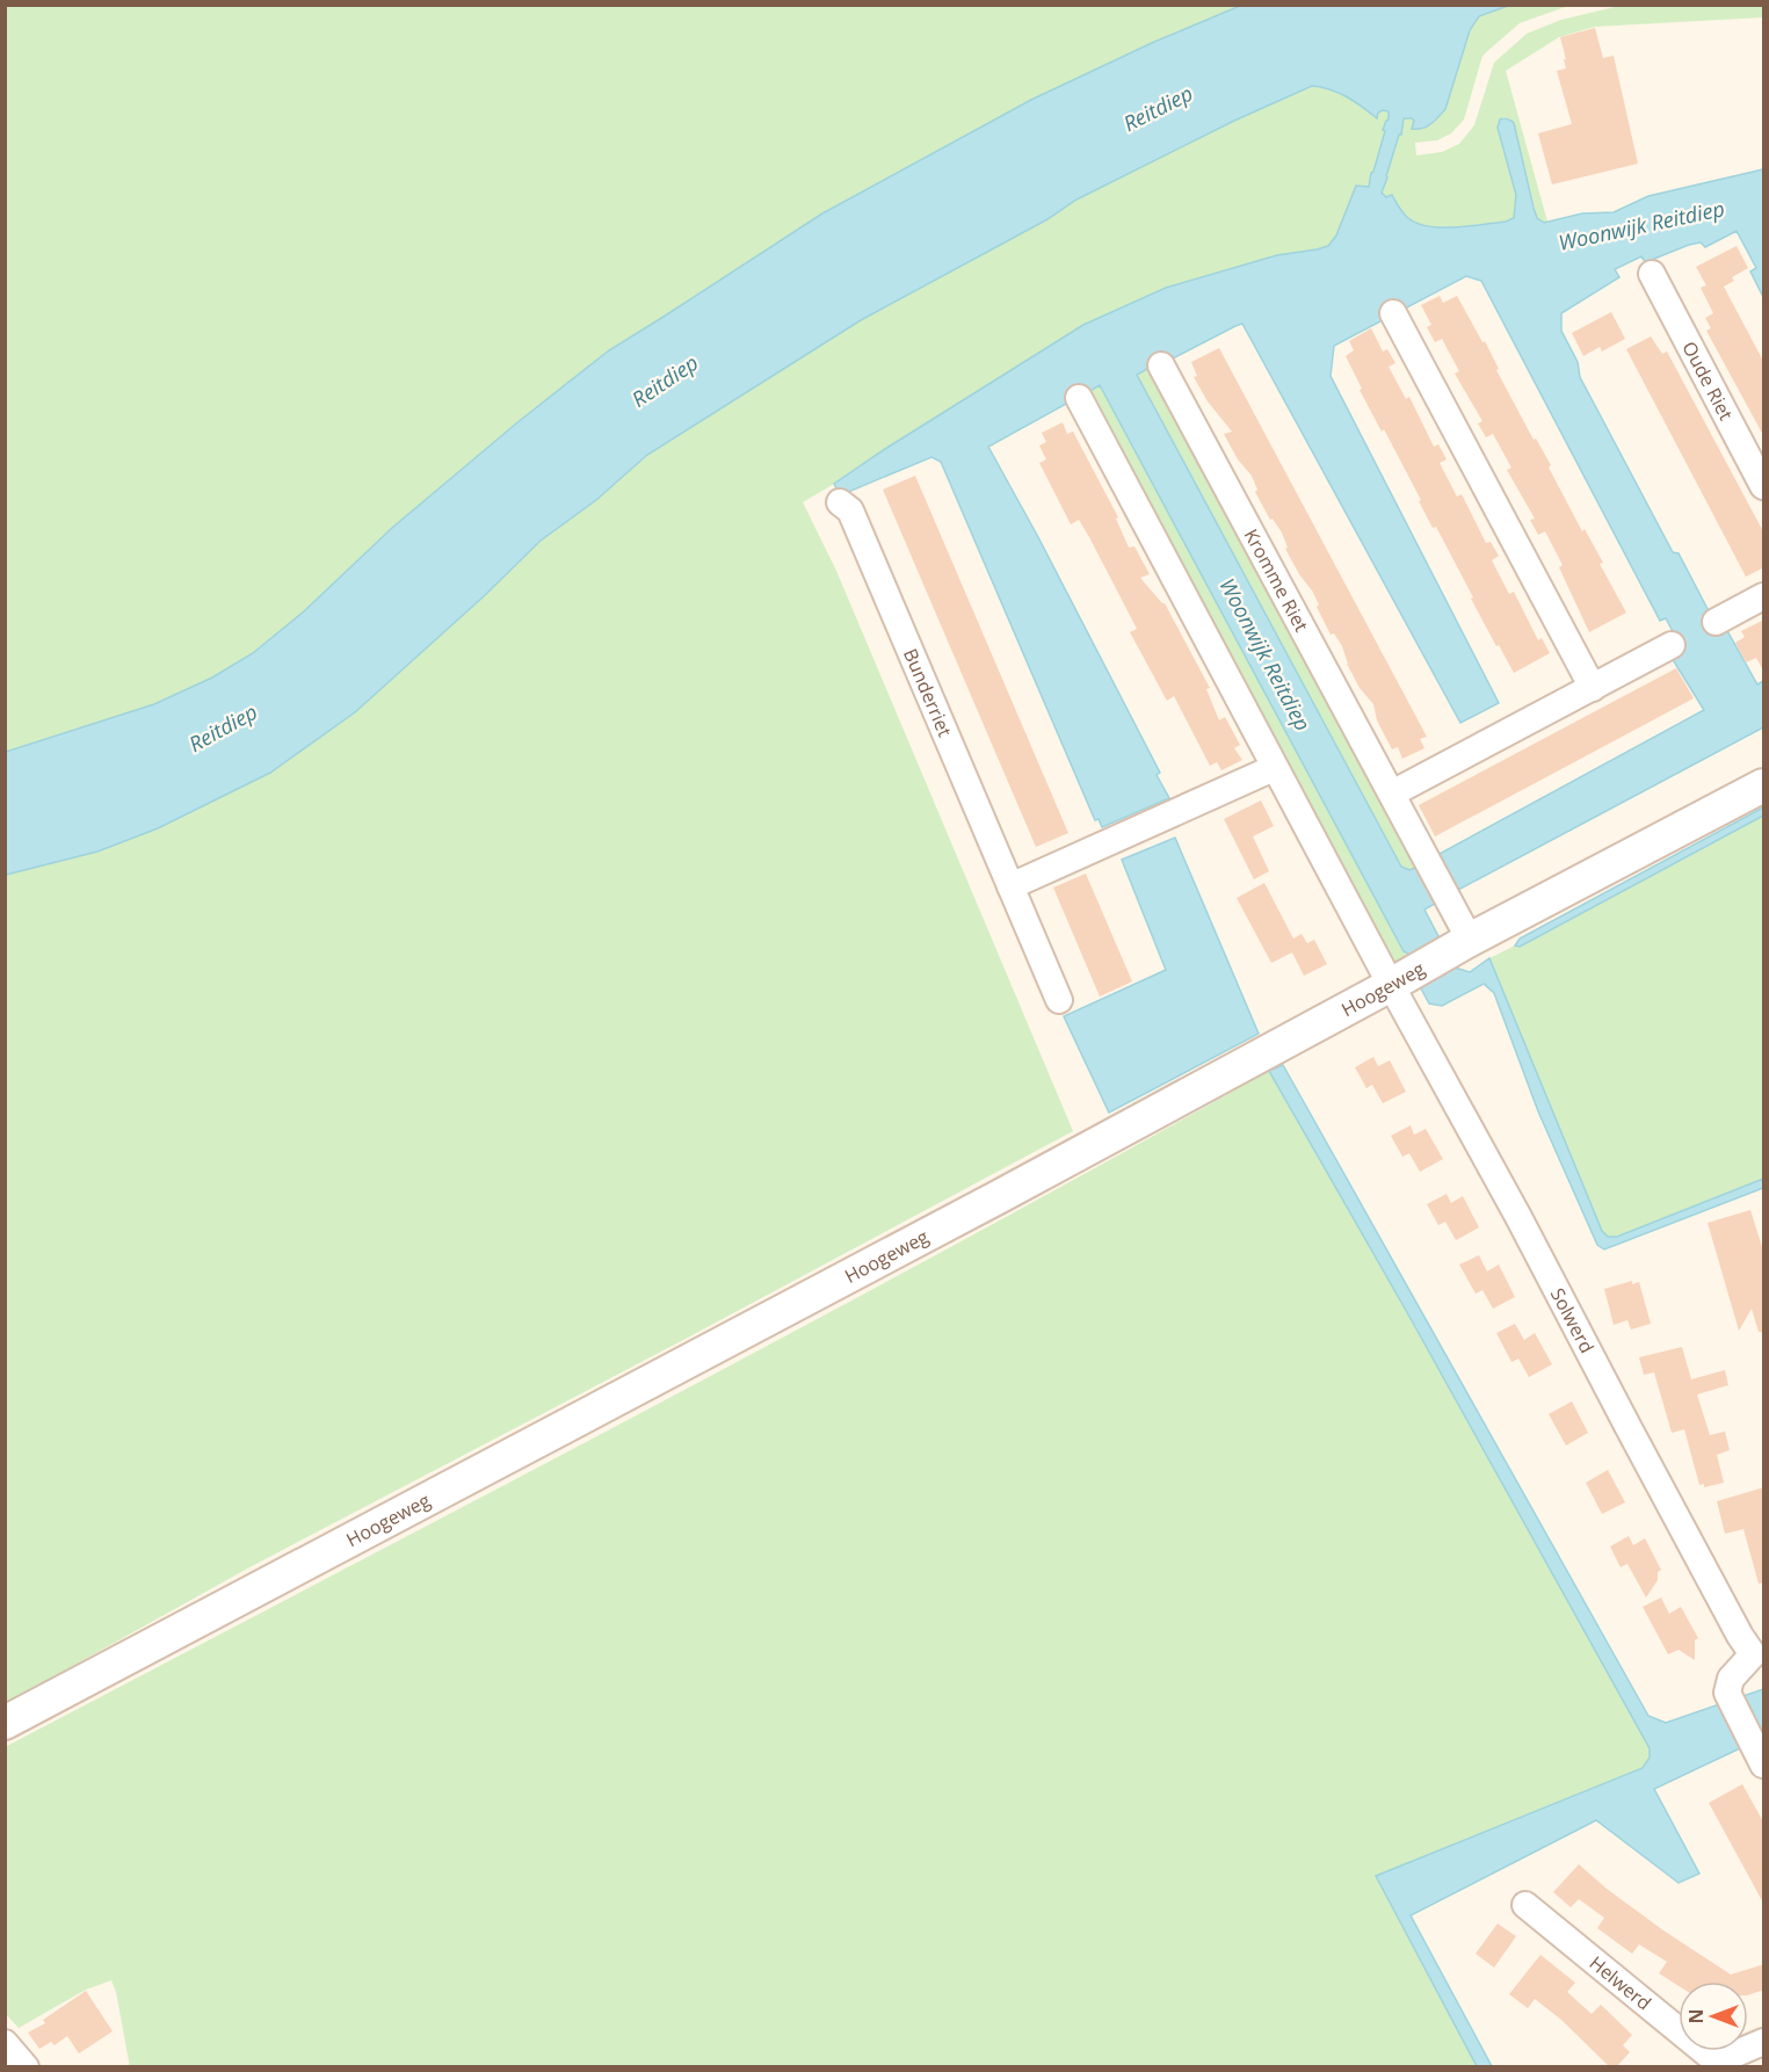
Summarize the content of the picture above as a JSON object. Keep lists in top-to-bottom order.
{
  "streets": {
    "street": [
      "Oude Riet",
      "Kromme Riet",
      "Bunderriet",
      "Hoogeweg",
      "Solwerd",
      "Helwerd"
    ]
  },
  "crossings": [
    ["Kromme Riet", "Hoogeweg"],
    ["Hoogeweg", "Solwerd"]
  ],
  "water": ["Reitdiep", "Woonwijk Reitdiep"],
  "north": "left"
}
